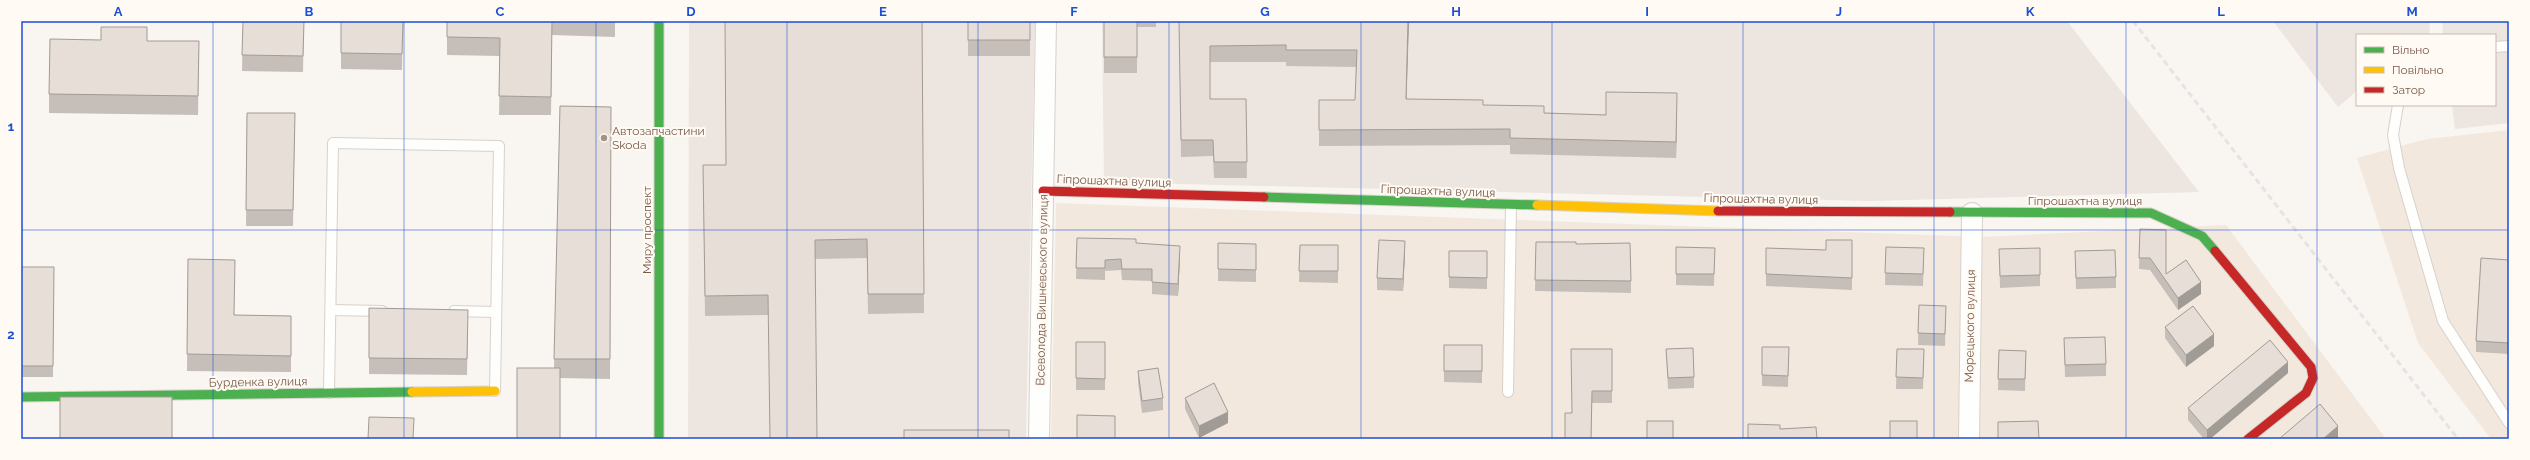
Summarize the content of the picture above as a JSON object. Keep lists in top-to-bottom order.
{
  "streets": {
    "street": [
      "Гіпрошахтна вулиця",
      "Миру проспект",
      "Всеволода Вишневського вулиця",
      "Морецького вулиця",
      "Бурденка вулиця"
    ]
  },
  "crossings": [
    ["Гіпрошахтна вулиця", "Всеволода Вишневського вулиця"],
    ["Гіпрошахтна вулиця", "Морецького вулиця"]
  ],
  "places": ["Автозапчастини Skoda"],
  "legend": ["Вільно", "Повільно", "Затор"],
  "grid": {
    "columns": [
      "A",
      "B",
      "C",
      "D",
      "E",
      "F",
      "G",
      "H",
      "I",
      "J",
      "K",
      "L",
      "M"
    ],
    "rows": ["1", "2"]
  }
}
